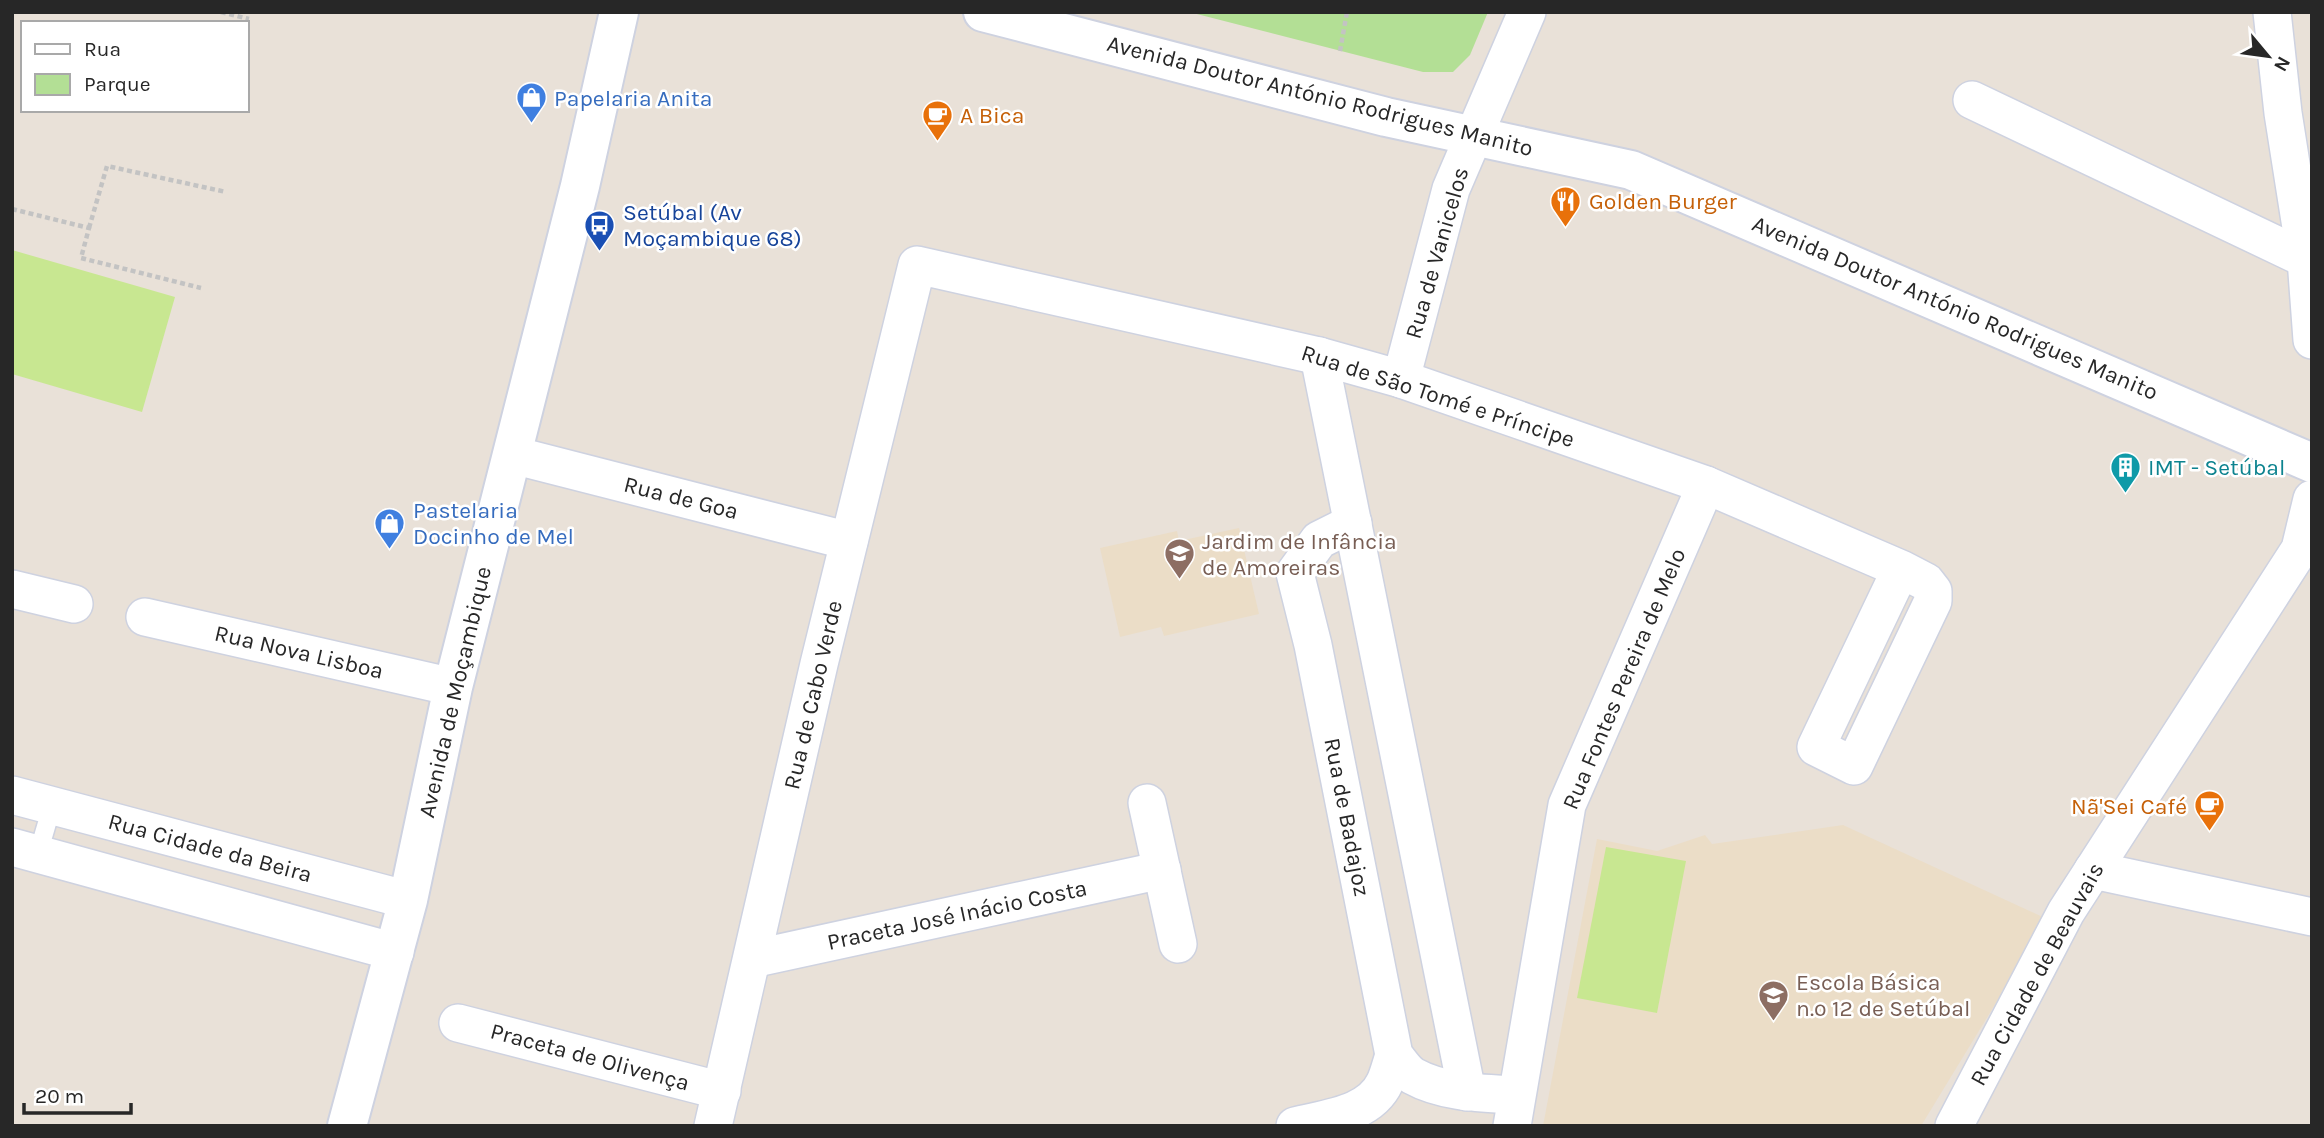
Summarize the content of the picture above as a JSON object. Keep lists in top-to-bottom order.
{
  "streets": {
    "street": [
      "Avenida Doutor António Rodrigues Manito",
      "Rua de Vanicelos",
      "Rua de São Tomé e Príncipe",
      "Rua de Goa",
      "Rua Nova Lisboa",
      "Rua Fontes Pereira de Melo",
      "Avenida de Moçambique",
      "Rua de Cabo Verde",
      "Rua de Badajoz",
      "Rua Cidade da Beira",
      "Praceta José Inácio Costa",
      "Rua Cidade de Beauvais",
      "Praceta de Olivença"
    ]
  },
  "crossings": [
    ["Avenida Doutor António Rodrigues Manito", "Rua de Vanicelos"],
    ["Rua de Vanicelos", "Rua de São Tomé e Príncipe"],
    ["Rua de São Tomé e Príncipe", "Rua Fontes Pereira de Melo"],
    ["Rua de São Tomé e Príncipe", "Rua de Cabo Verde"],
    ["Rua de Goa", "Avenida de Moçambique"],
    ["Rua de Goa", "Rua de Cabo Verde"],
    ["Rua Nova Lisboa", "Avenida de Moçambique"],
    ["Avenida de Moçambique", "Rua Cidade da Beira"],
    ["Rua de Cabo Verde", "Praceta José Inácio Costa"],
    ["Rua de Cabo Verde", "Praceta de Olivença"]
  ],
  "places": {
    "shop": ["Papelaria Anita", "Pastelaria Docinho de Mel"],
    "cafe": ["A Bica", "Nã'Sei Café"],
    "restaurant": ["Golden Burger"],
    "bus stop": ["Setúbal (Av Moçambique 68)"],
    "building": ["IMT - Setúbal"],
    "school or university": ["Jardim de Infância de Amoreiras", "Escola Básica n.º 12 de Setúbal"]
  },
  "legend": ["Rua", "Parque"],
  "scale_bar": "20 m",
  "north": "bottom right"
}
